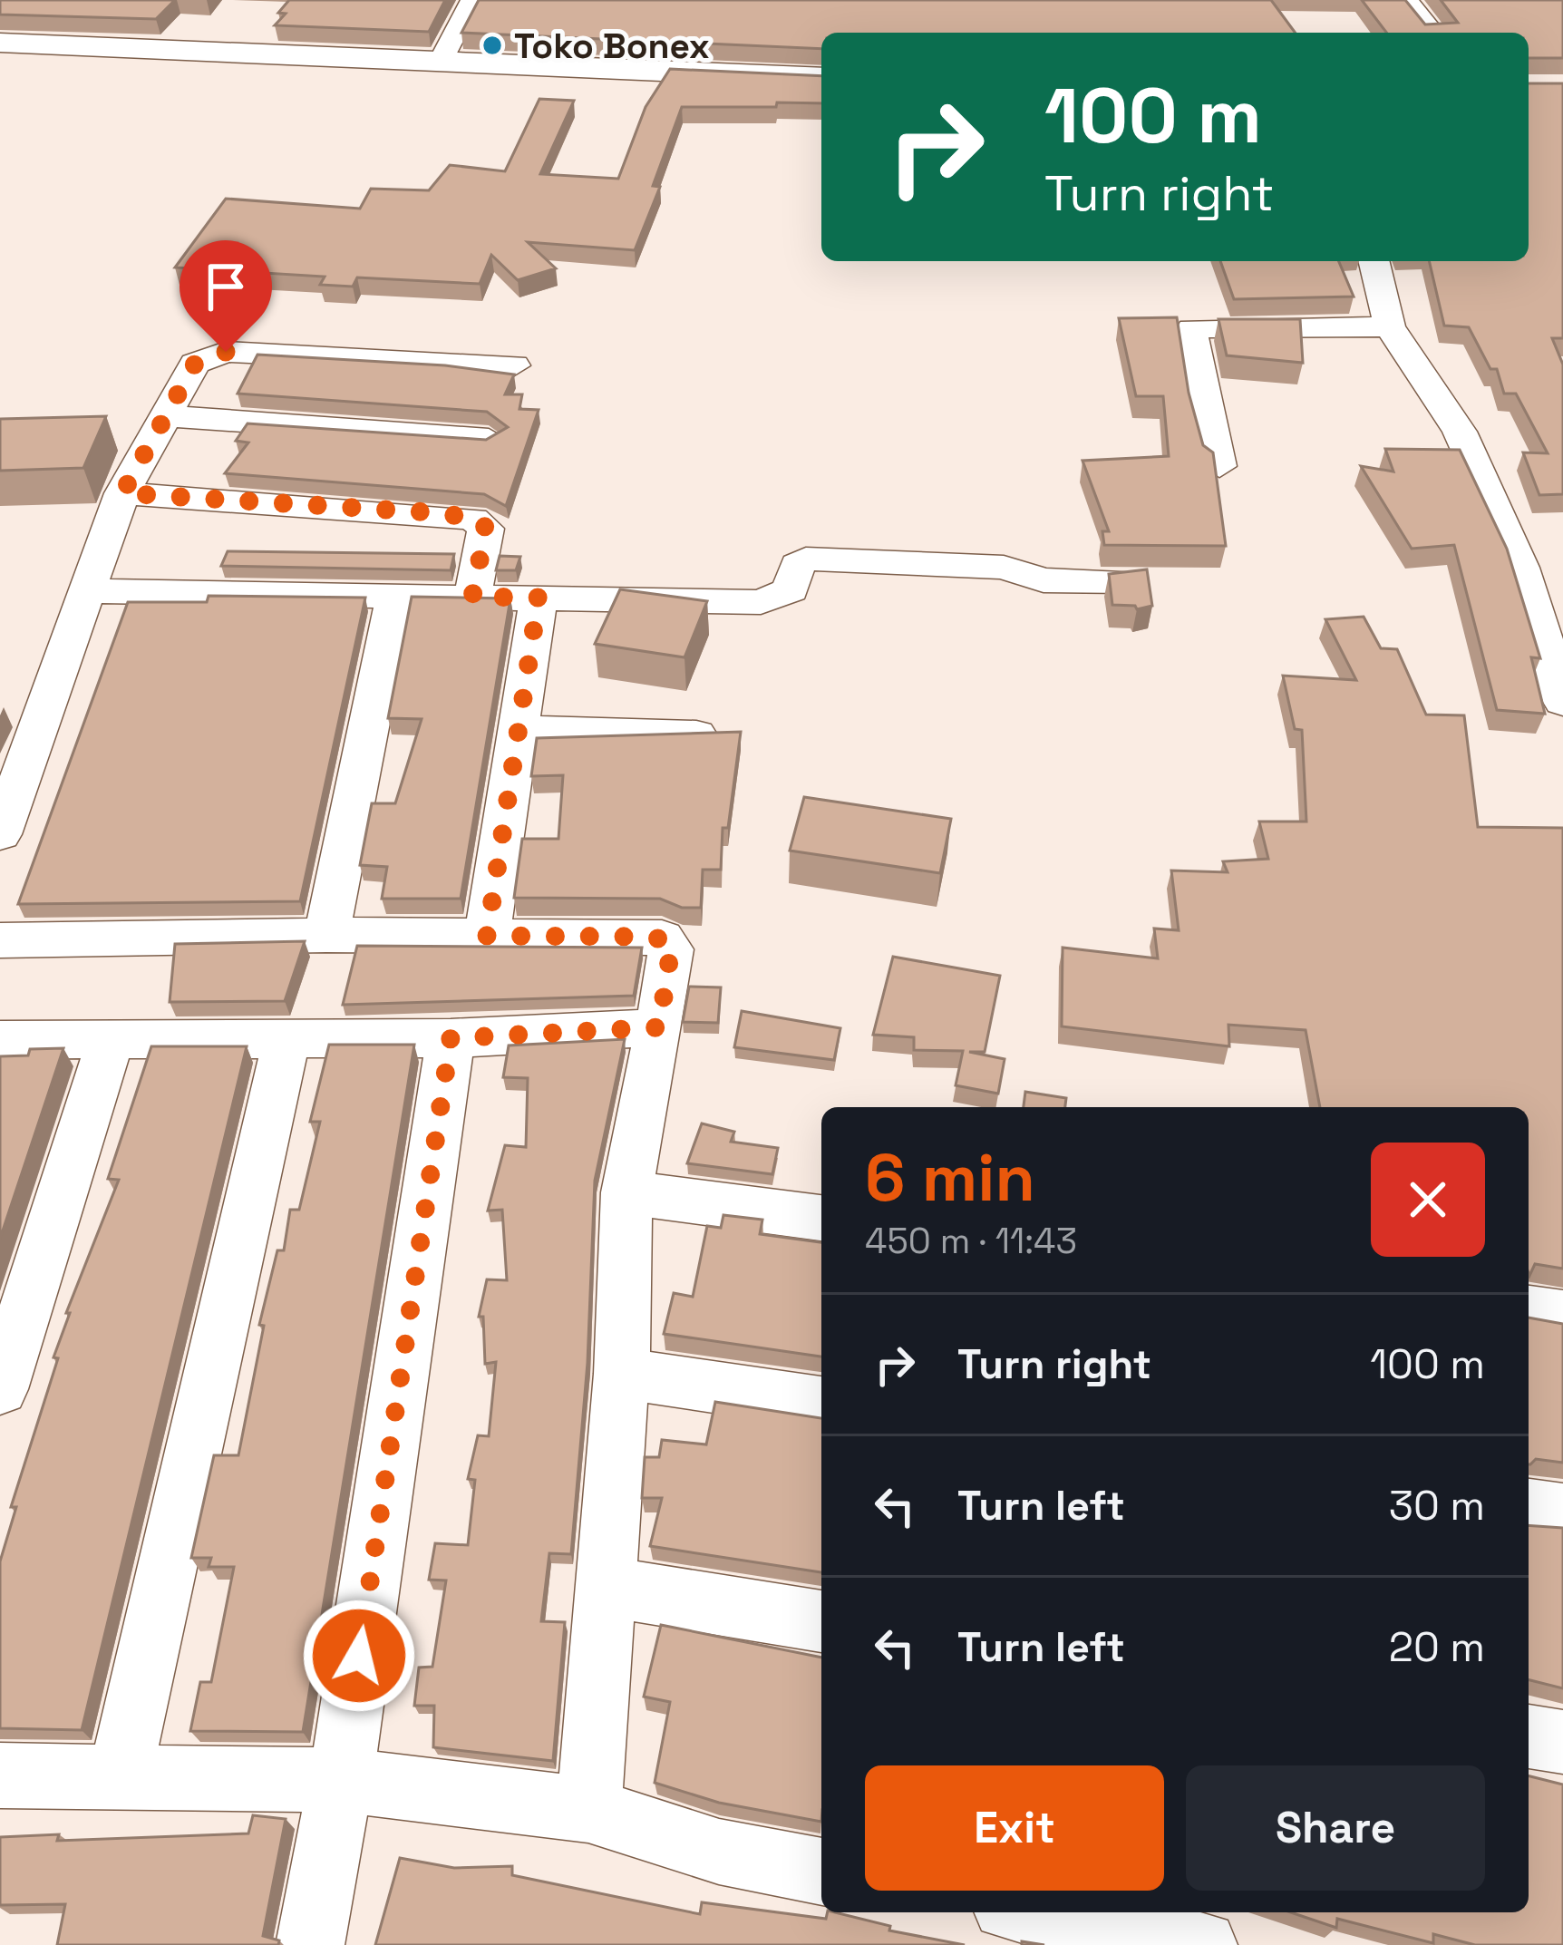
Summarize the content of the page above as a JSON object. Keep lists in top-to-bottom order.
{
  "places": ["Toko Bonex"],
  "page": {
    "turn": ["100 m", "Turn right"],
    "heading": ["6 min", "450 m · 11:43"],
    "list": [
      {
        "name": "Turn right",
        "value": "100 m"
      },
      {
        "name": "Turn left",
        "value": "30 m"
      },
      {
        "name": "Turn left",
        "value": "20 m"
      }
    ],
    "buttons": ["Exit", "Share"]
  }
}
